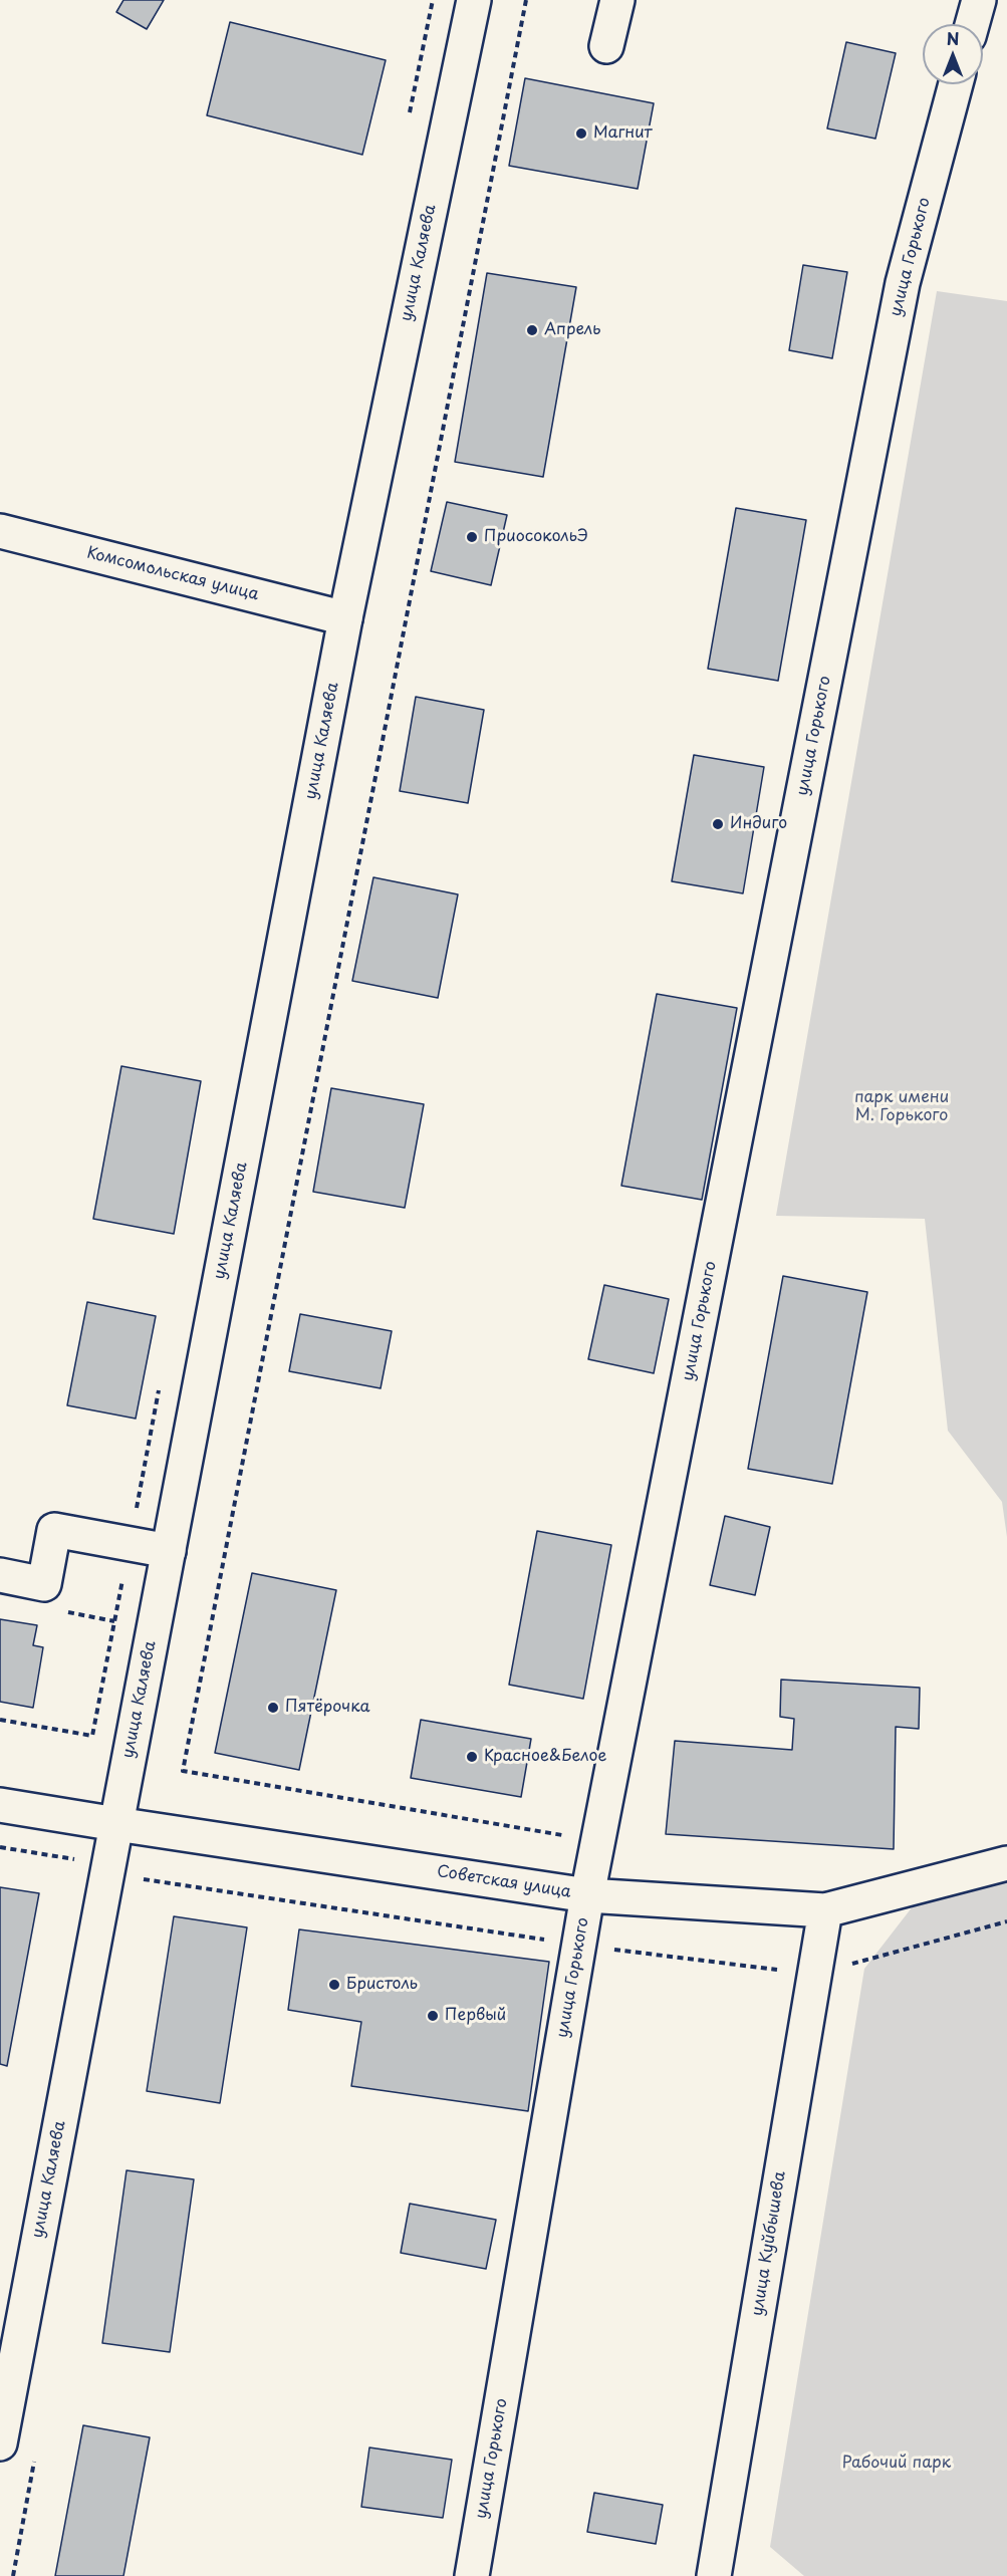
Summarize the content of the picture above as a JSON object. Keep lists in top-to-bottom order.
{
  "streets": {
    "street": [
      "улица Горького",
      "улица Каляева",
      "Комсомольская улица",
      "Советская улица",
      "улица Куйбышева"
    ]
  },
  "crossings": [
    ["улица Горького", "Советская улица"],
    ["улица Каляева", "Комсомольская улица"],
    ["улица Каляева", "Советская улица"],
    ["Советская улица", "улица Куйбышева"]
  ],
  "parks": ["парк имени М. Горького", "Рабочий парк"],
  "places": [
    "Магнит",
    "Апрель",
    "ПриосокольЭ",
    "Индиго",
    "Пятёрочка",
    "Красное&Белое",
    "Бристоль",
    "Первый"
  ],
  "north": "top"
}
